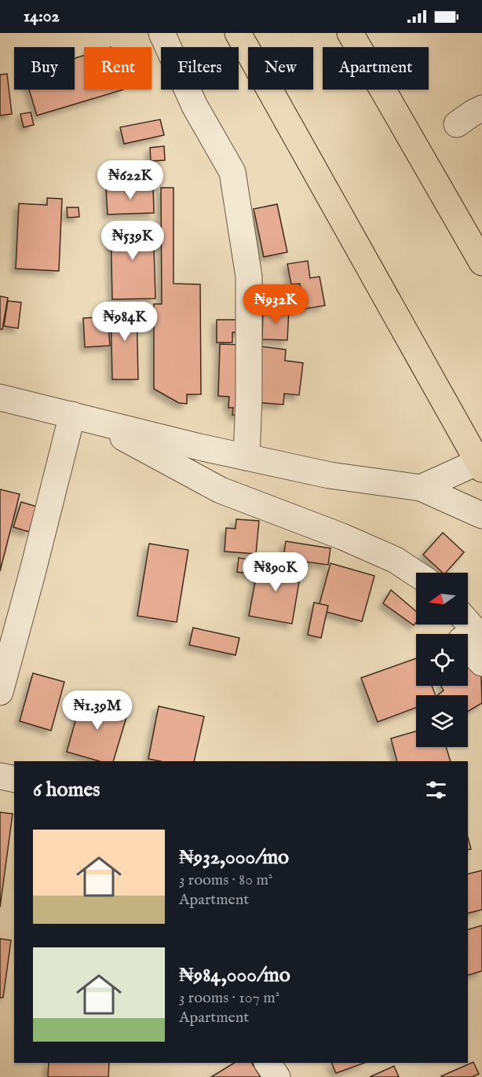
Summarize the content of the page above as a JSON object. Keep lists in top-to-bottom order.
{
  "north": "left",
  "page": {
    "status": "14:02",
    "chip": [
      "Buy",
      "Rent",
      "Filters",
      "New",
      "Apartment"
    ],
    "price": [
      "₦622K",
      "₦539K",
      "₦932K",
      "₦984K",
      "₦890K",
      "₦1.39M"
    ],
    "heading": "6 homes",
    "list": [
      {
        "name": "₦932,000/mo",
        "note": "3 rooms · 80 m² · Apartment"
      },
      {
        "name": "₦984,000/mo",
        "note": "3 rooms · 107 m² · Apartment"
      }
    ]
  }
}
